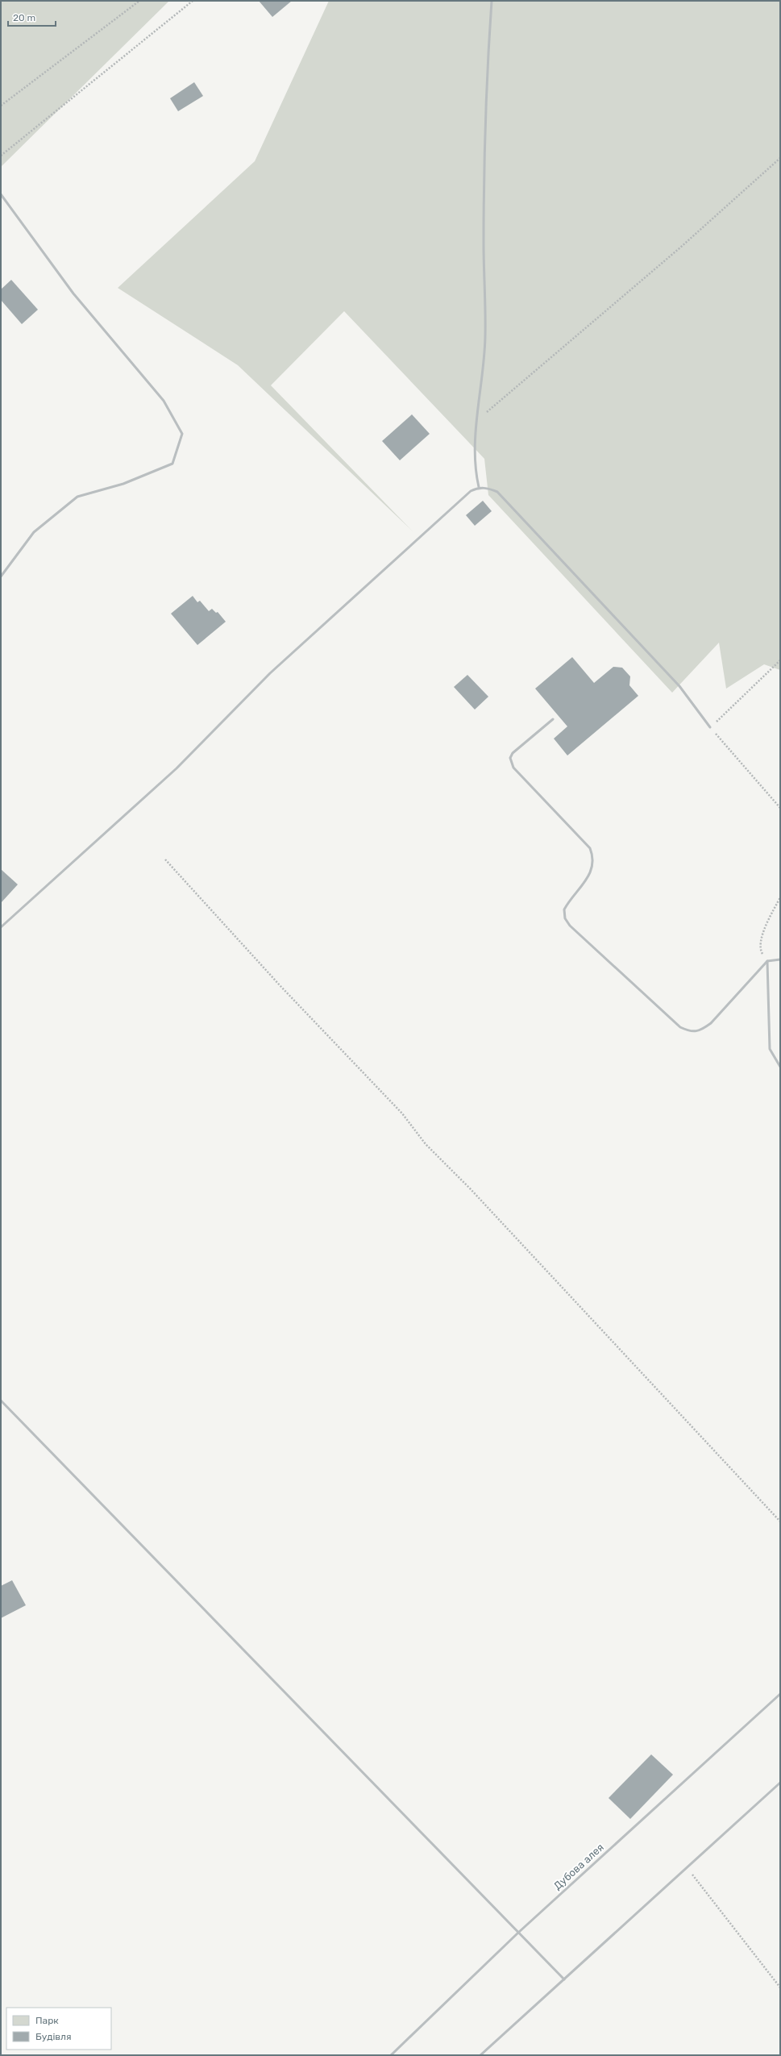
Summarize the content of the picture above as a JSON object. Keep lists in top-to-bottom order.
{
  "streets": {
    "lane": ["Дубова алея"]
  },
  "legend": ["Парк", "Будівля"],
  "scale_bar": "20 m"
}
